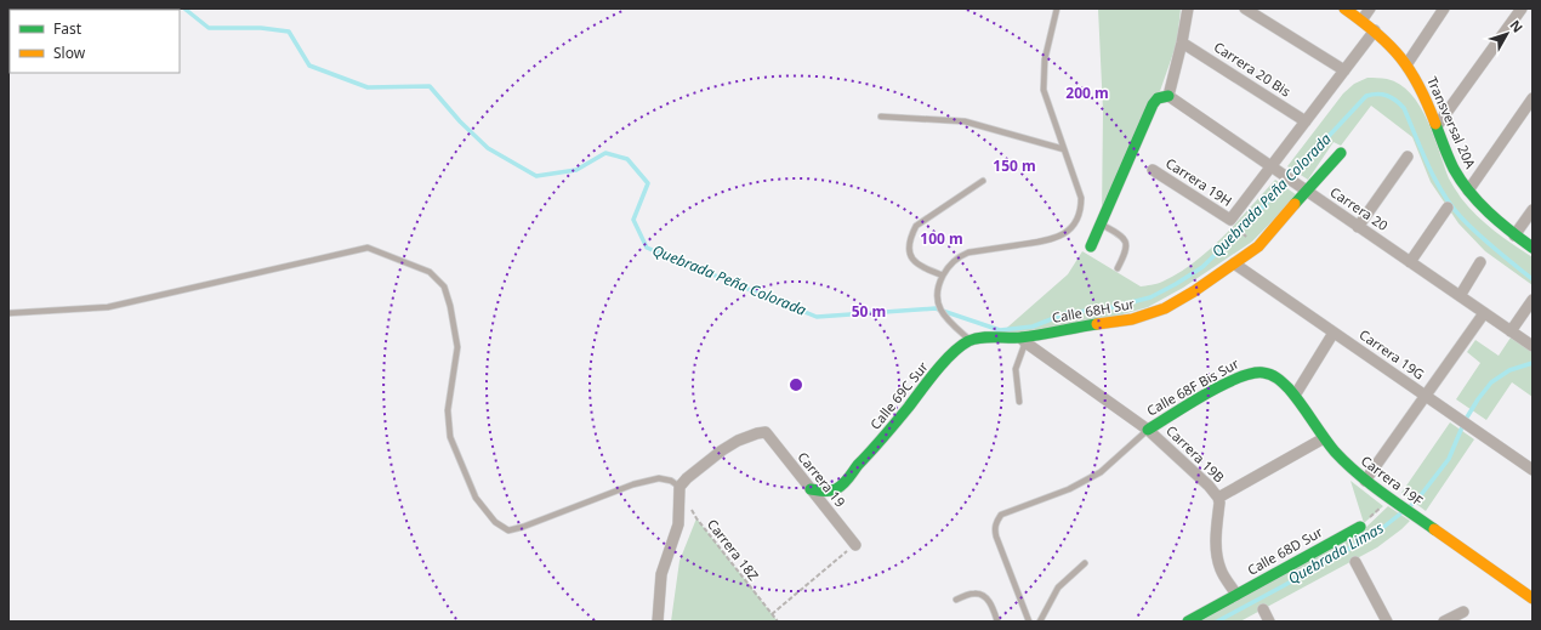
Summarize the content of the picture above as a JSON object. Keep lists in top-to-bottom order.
{
  "streets": {
    "street": [
      "Carrera 20 Bis",
      "Transversal 20A",
      "Carrera 19H",
      "Carrera 20",
      "Calle 68H Sur",
      "Carrera 19G",
      "Calle 68F Bis Sur",
      "Calle 69C Sur",
      "Carrera 19B",
      "Carrera 19",
      "Carrera 19F",
      "Calle 68D Sur"
    ],
    "path": ["Carrera 18Z"]
  },
  "crossings": [
    ["Carrera 19H", "Carrera 20"],
    ["Carrera 20", "Calle 68H Sur"],
    ["Calle 68H Sur", "Carrera 19G"],
    ["Calle 68H Sur", "Carrera 19B"],
    ["Calle 68F Bis Sur", "Carrera 19B"],
    ["Calle 68F Bis Sur", "Carrera 19F"],
    ["Calle 69C Sur", "Carrera 19"],
    ["Carrera 19B", "Calle 68D Sur"],
    ["Carrera 19", "Carrera 18Z"]
  ],
  "water": ["Quebrada Peña Colorada", "Quebrada Limas"],
  "legend": ["Fast", "Slow"],
  "north": "top right",
  "rings": [
    "200 m",
    "150 m",
    "100 m",
    "50 m"
  ]
}
